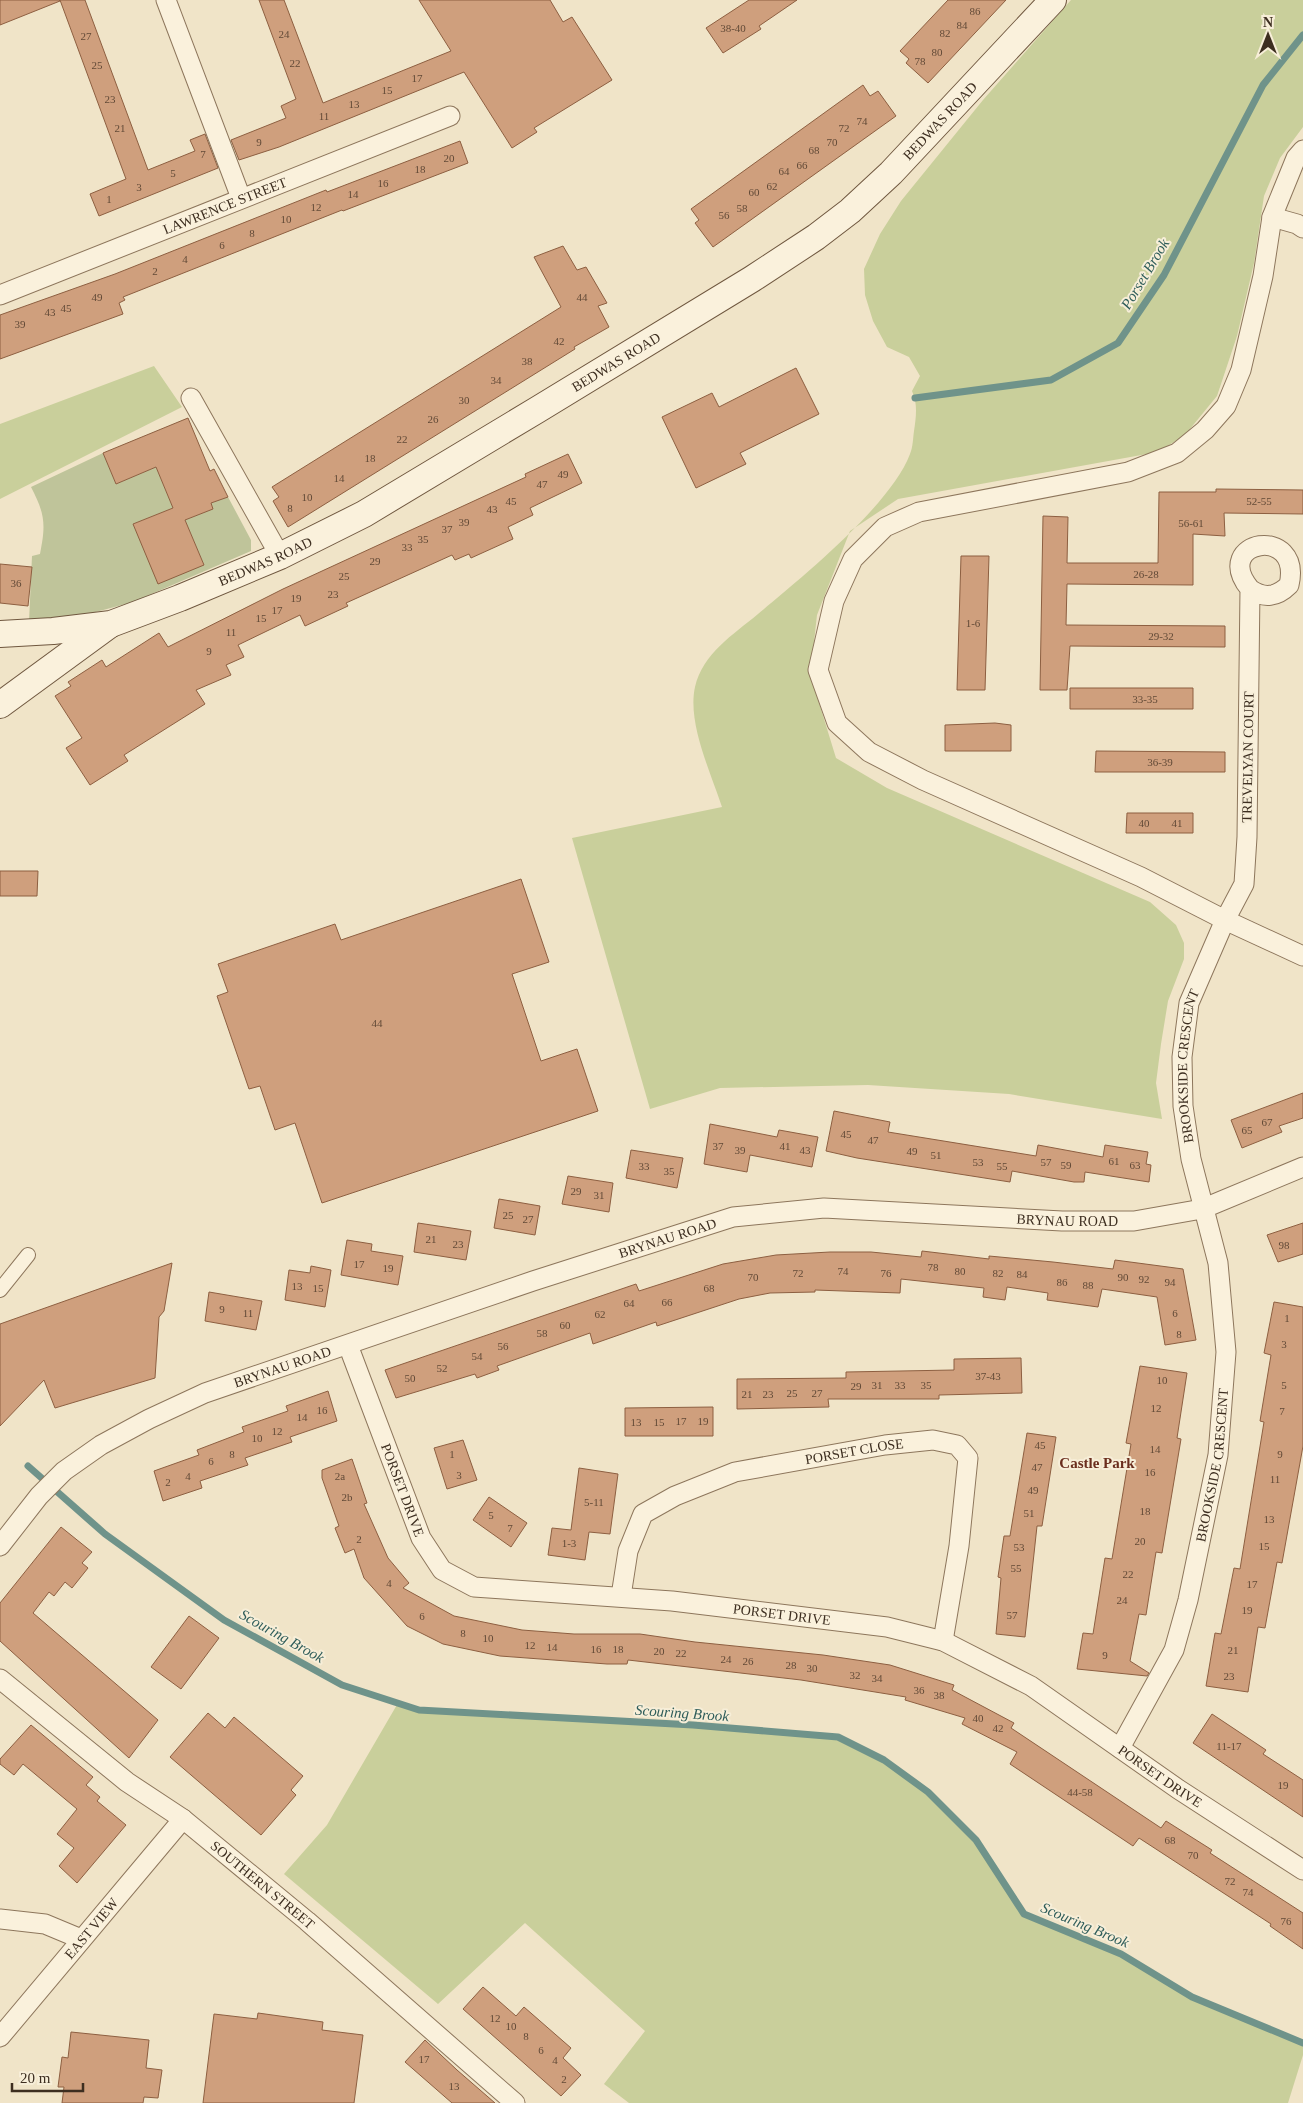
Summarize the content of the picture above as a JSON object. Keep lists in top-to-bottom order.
{
  "streets": {
    "main road": ["BEDWAS ROAD"],
    "street": [
      "LAWRENCE STREET",
      "TREVELYAN COURT",
      "BROOKSIDE CRESCENT",
      "BRYNAU ROAD",
      "PORSET CLOSE",
      "PORSET DRIVE",
      "SOUTHERN STREET",
      "EAST VIEW"
    ]
  },
  "crossings": [
    ["TREVELYAN COURT", "BROOKSIDE CRESCENT"],
    ["BROOKSIDE CRESCENT", "BRYNAU ROAD"],
    ["BROOKSIDE CRESCENT", "PORSET DRIVE"],
    ["BRYNAU ROAD", "PORSET DRIVE"],
    ["PORSET CLOSE", "PORSET DRIVE"],
    ["SOUTHERN STREET", "EAST VIEW"]
  ],
  "districts": ["Castle Park"],
  "water": ["Porset Brook", "Scouring Brook"],
  "house_numbers": [
    "86",
    "84",
    "38-40",
    "82",
    "24",
    "27",
    "80",
    "78",
    "22",
    "25",
    "17",
    "15",
    "23",
    "13",
    "11",
    "74",
    "21",
    "72",
    "9",
    "70",
    "68",
    "7",
    "20",
    "66",
    "18",
    "64",
    "5",
    "16",
    "62",
    "3",
    "60",
    "14",
    "1",
    "12",
    "58",
    "56",
    "10",
    "8",
    "6",
    "4",
    "2",
    "49",
    "44",
    "45",
    "43",
    "39",
    "42",
    "38",
    "34",
    "30",
    "26",
    "22",
    "18",
    "49",
    "14",
    "47",
    "10",
    "45",
    "52-55",
    "8",
    "43",
    "39",
    "56-61",
    "37",
    "35",
    "33",
    "29",
    "26-28",
    "25",
    "36",
    "23",
    "19",
    "17",
    "15",
    "1-6",
    "11",
    "29-32",
    "9",
    "33-35",
    "36-39",
    "40",
    "41",
    "44",
    "67",
    "65",
    "45",
    "47",
    "37",
    "41",
    "39",
    "43",
    "49",
    "51",
    "61",
    "53",
    "57",
    "59",
    "63",
    "33",
    "55",
    "35",
    "29",
    "31",
    "25",
    "27",
    "21",
    "23",
    "98",
    "17",
    "78",
    "19",
    "74",
    "80",
    "72",
    "76",
    "82",
    "84",
    "70",
    "90",
    "92",
    "86",
    "94",
    "88",
    "13",
    "15",
    "68",
    "66",
    "64",
    "9",
    "11",
    "6",
    "62",
    "1",
    "60",
    "58",
    "8",
    "3",
    "56",
    "54",
    "52",
    "37-43",
    "50",
    "10",
    "31",
    "33",
    "35",
    "5",
    "29",
    "25",
    "27",
    "21",
    "23",
    "12",
    "16",
    "7",
    "14",
    "17",
    "19",
    "13",
    "15",
    "12",
    "10",
    "45",
    "14",
    "8",
    "1",
    "9",
    "6",
    "47",
    "16",
    "3",
    "4",
    "2a",
    "11",
    "2",
    "49",
    "2b",
    "5-11",
    "18",
    "51",
    "5",
    "13",
    "7",
    "2",
    "20",
    "1-3",
    "15",
    "53",
    "55",
    "22",
    "4",
    "17",
    "24",
    "19",
    "57",
    "6",
    "8",
    "10",
    "12",
    "14",
    "16",
    "18",
    "21",
    "20",
    "22",
    "9",
    "24",
    "26",
    "28",
    "30",
    "32",
    "23",
    "34",
    "36",
    "38",
    "40",
    "42",
    "11-17",
    "19",
    "44-58",
    "68",
    "70",
    "72",
    "74",
    "76",
    "12",
    "10",
    "8",
    "6",
    "17",
    "4",
    "2",
    "13"
  ],
  "scale_bar": "20 m",
  "north": "top"
}
